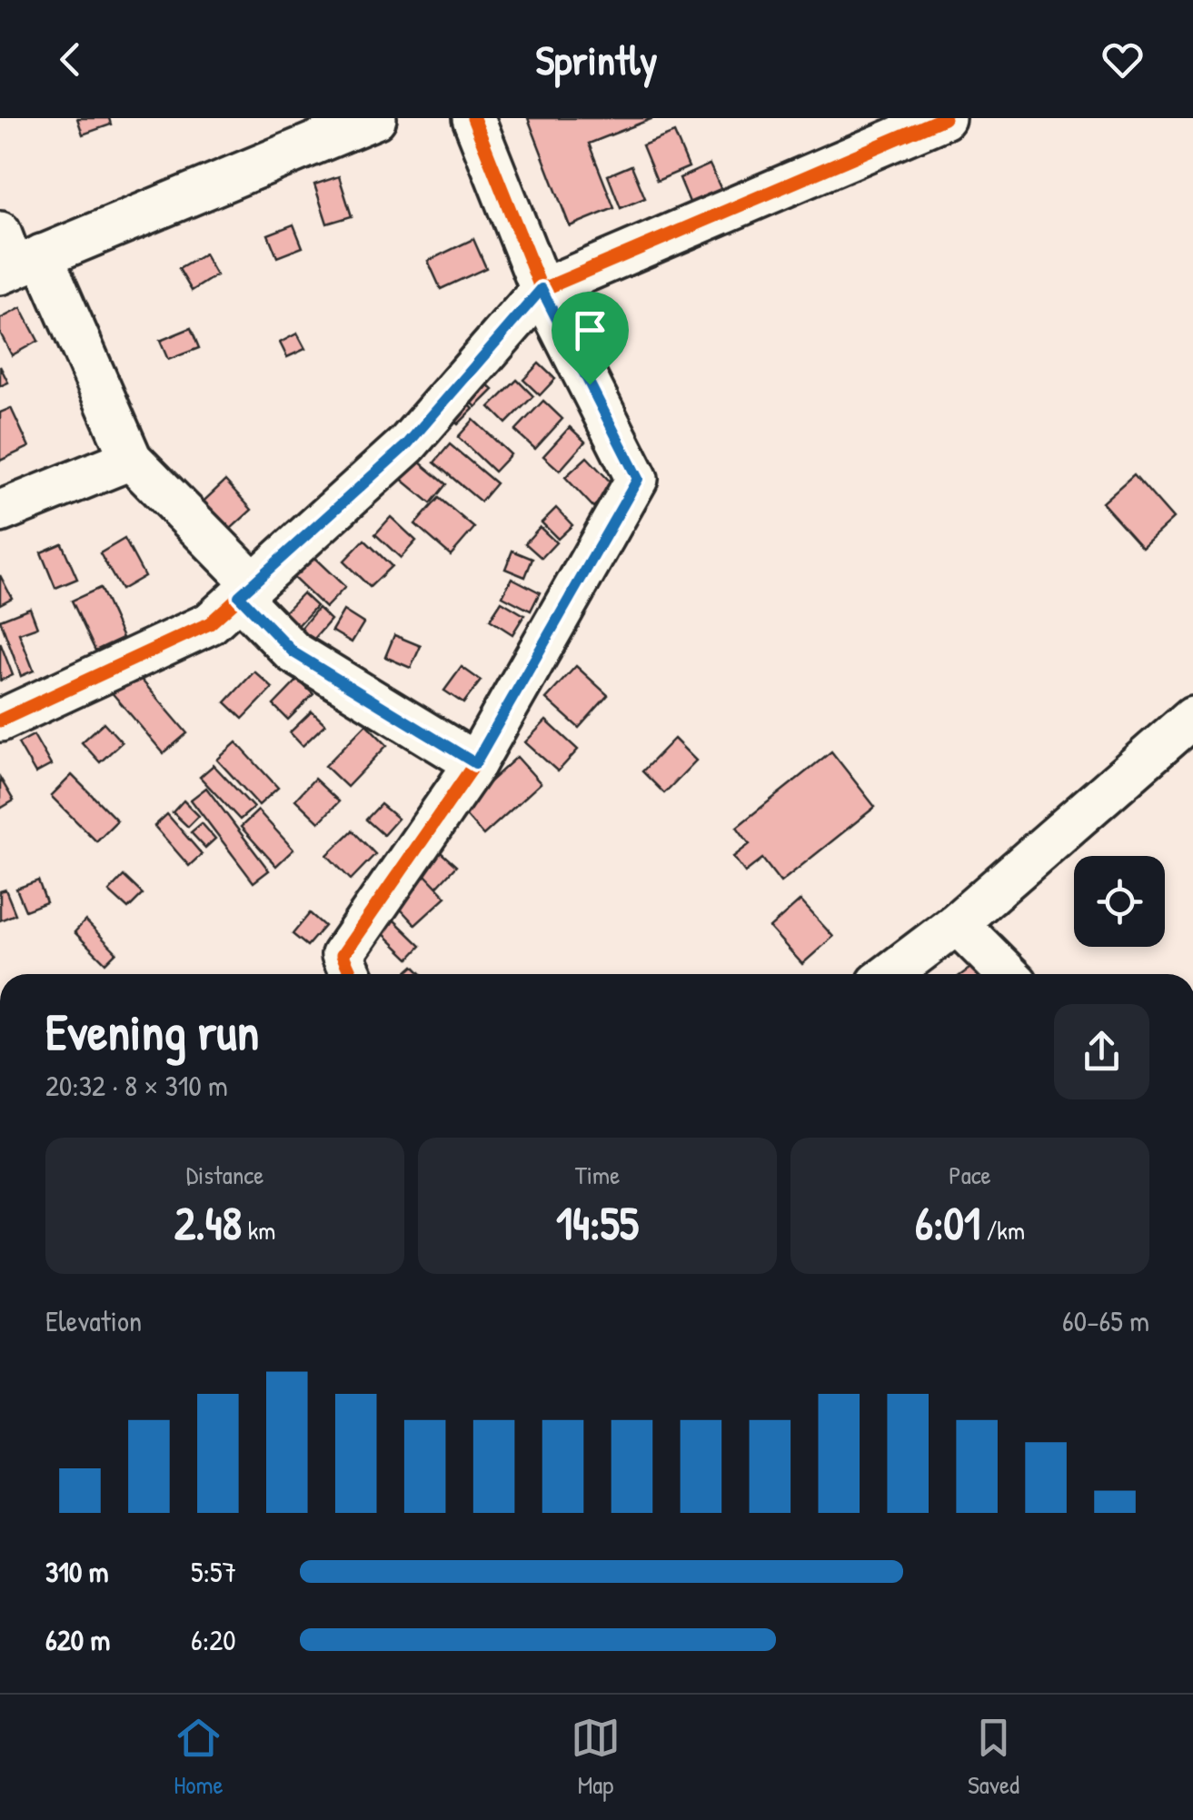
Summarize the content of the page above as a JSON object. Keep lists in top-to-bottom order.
{
  "page": {
    "header": "Sprintly",
    "heading": ["Evening run", "20:32 · 8 × 310 m"],
    "stats": [
      ["Distance", "2.48 km"],
      ["Time", "14:55"],
      ["Pace", "6:01 /km"]
    ],
    "chart": ["Elevation", "60–65 m"],
    "list": [
      {
        "name": "310 m",
        "note": "5:57"
      },
      {
        "name": "620 m",
        "note": "6:20"
      }
    ],
    "tabs": ["Home", "Map", "Saved"]
  }
}
